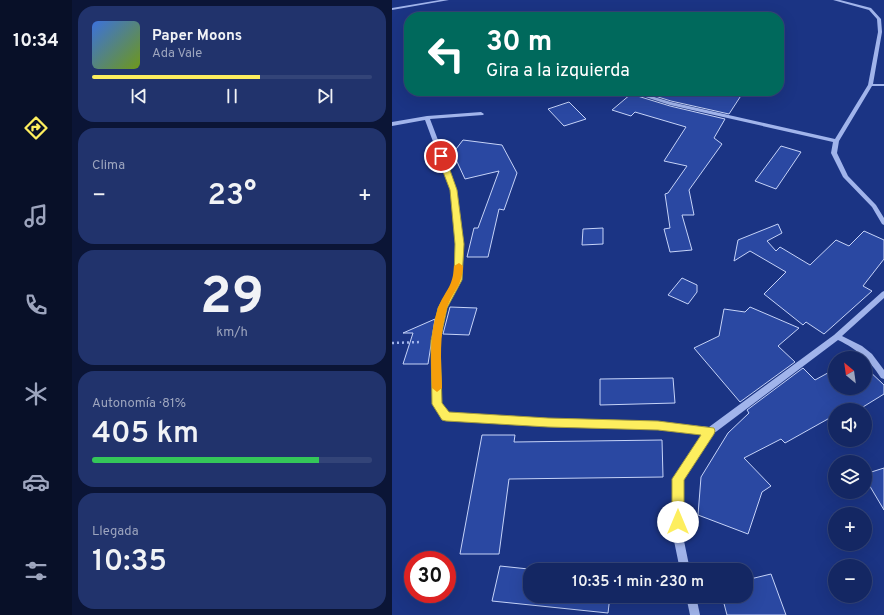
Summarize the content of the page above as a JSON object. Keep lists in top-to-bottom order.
{
  "north": "top left",
  "page": {
    "tabs": "10:34",
    "turn": ["30 m", "Gira a la izquierda"],
    "song": ["Paper Moons", "Ada Vale"],
    "tile": [
      "Clima",
      ["29", "km/h"],
      ["Autonomía · 81%", "405 km"],
      ["Llegada", "10:35"]
    ],
    "heat": ["−", "23°", "+"],
    "map_buttons": ["+", "−"],
    "limit": "30",
    "trip": "10:35 · 1 min · 230 m"
  }
}
